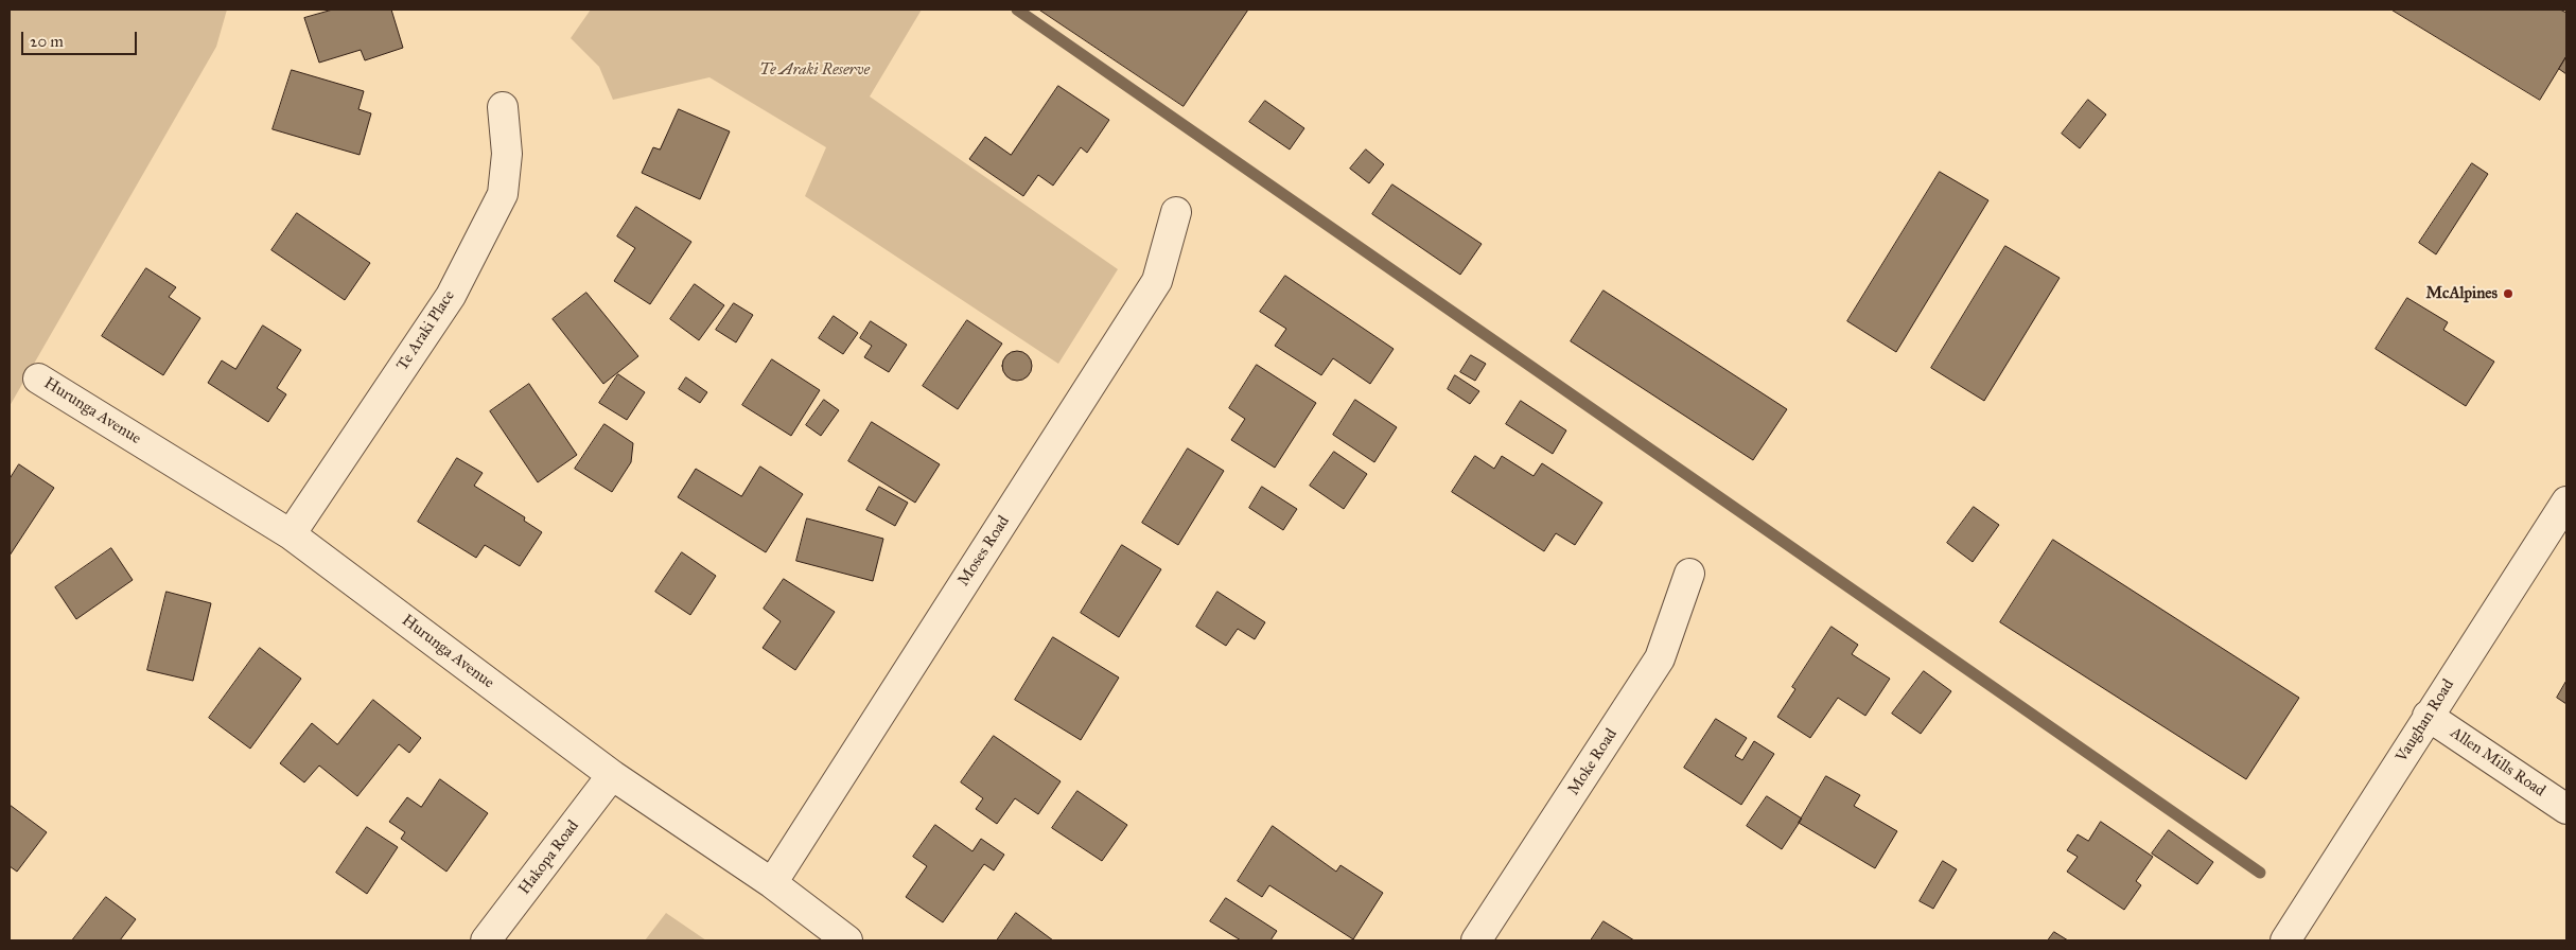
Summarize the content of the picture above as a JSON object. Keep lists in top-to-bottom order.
{
  "streets": {
    "street": [
      "Te Araki Place",
      "Hurunga Avenue",
      "Moses Road",
      "Vaughan Road",
      "Moke Road",
      "Allen Mills Road",
      "Hakopa Road"
    ]
  },
  "crossings": [
    ["Te Araki Place", "Hurunga Avenue"],
    ["Hurunga Avenue", "Moses Road"],
    ["Hurunga Avenue", "Hakopa Road"],
    ["Vaughan Road", "Allen Mills Road"]
  ],
  "parks": ["Te Araki Reserve"],
  "places": ["McAlpines"],
  "scale_bar": "20 m"
}
